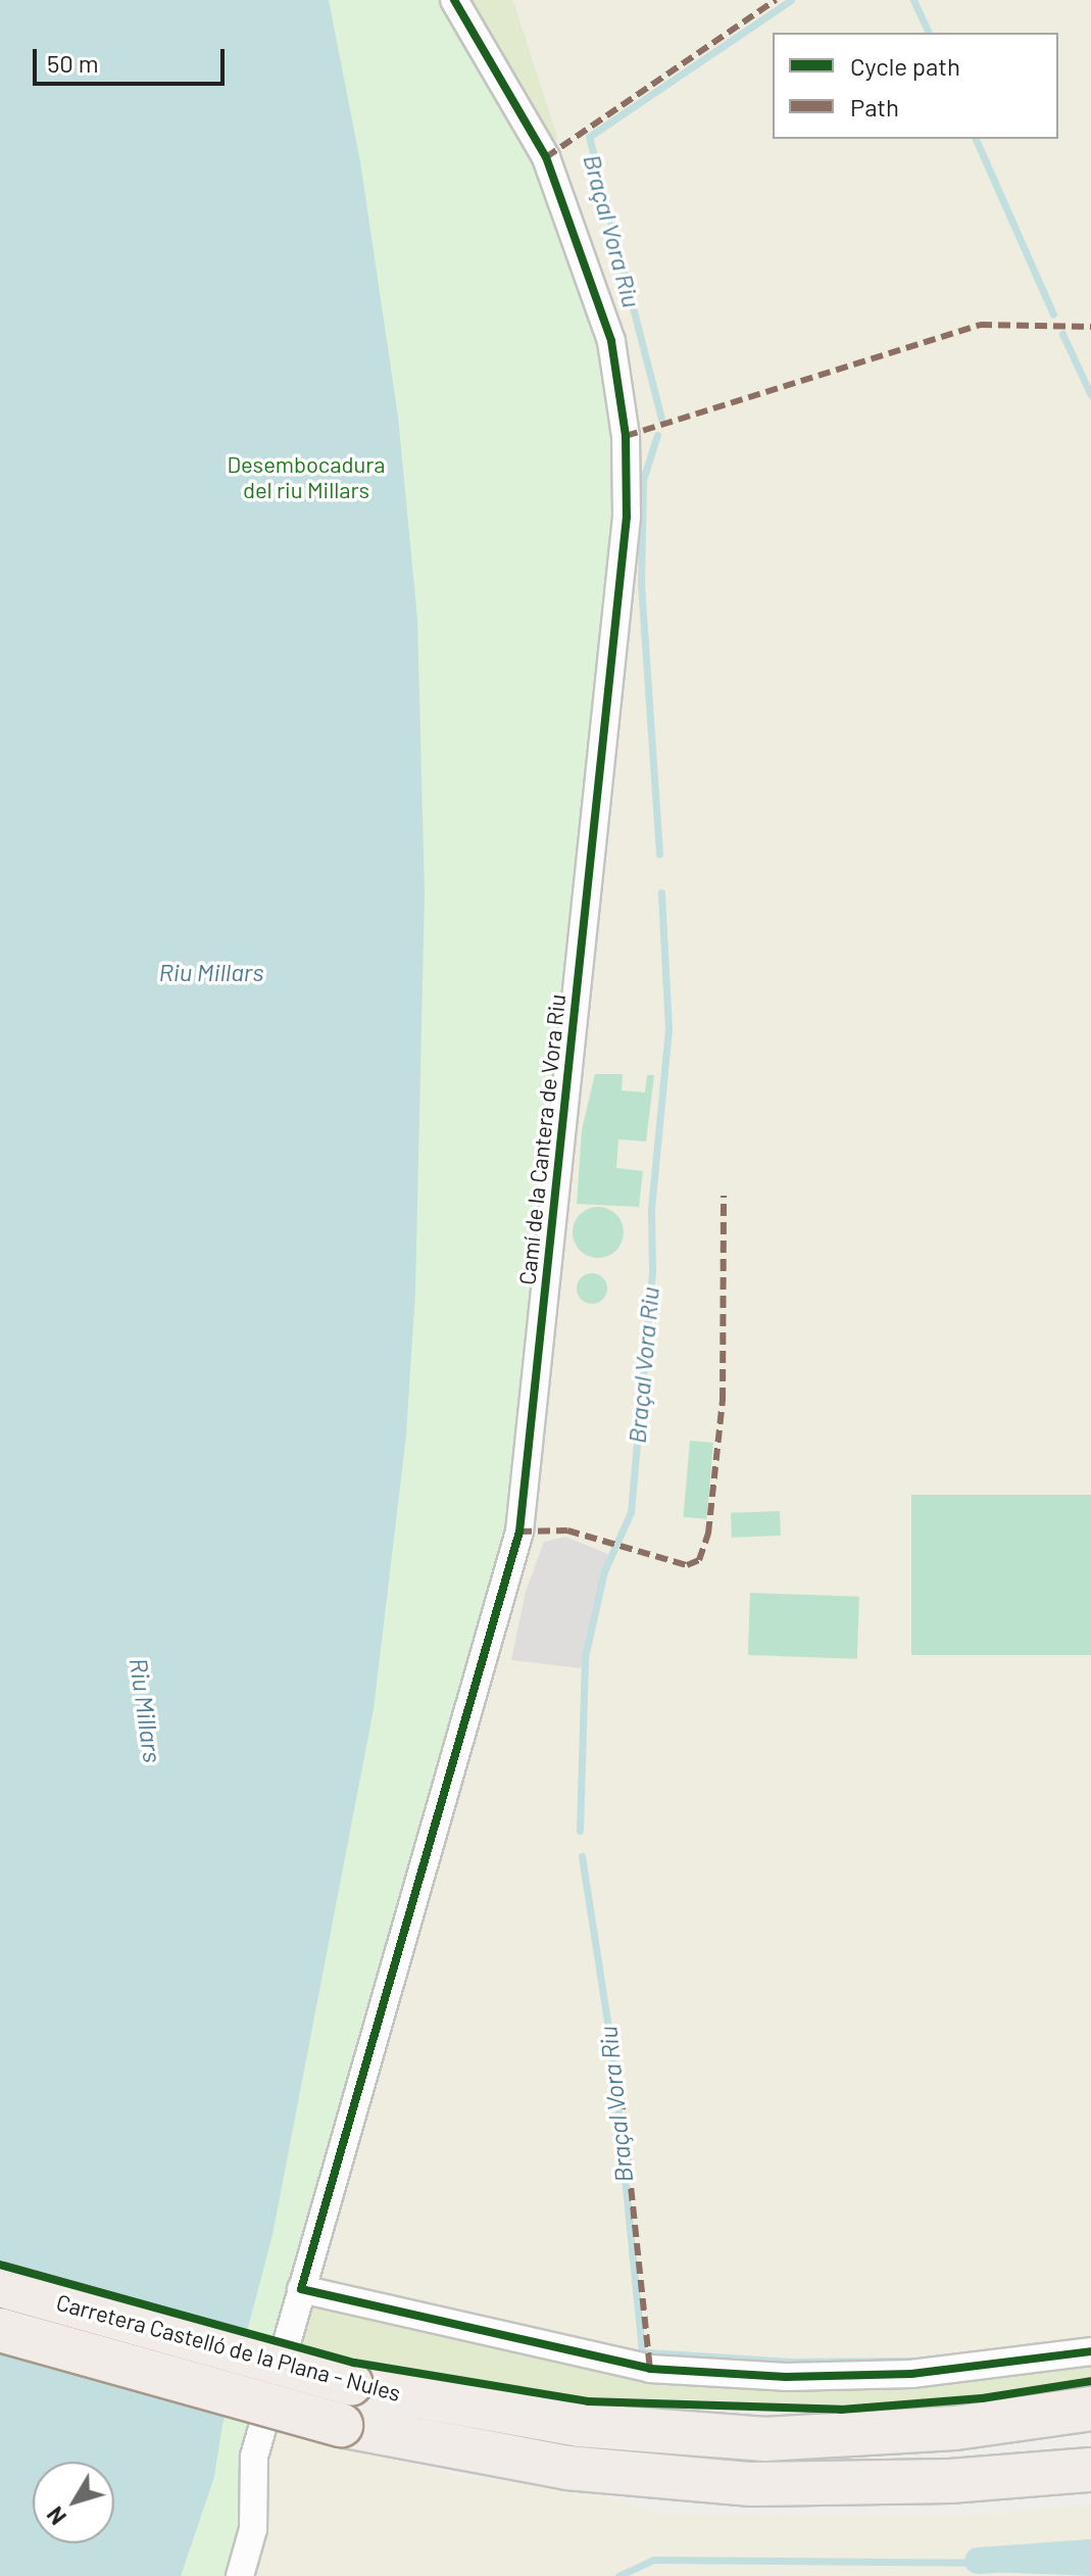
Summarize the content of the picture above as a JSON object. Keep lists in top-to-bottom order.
{
  "streets": {
    "main road": ["Carretera Castelló de la Plana - Nules"],
    "street": ["Camí de la Cantera de Vora Riu"]
  },
  "water": ["Braçal Vora Riu", "Riu Millars"],
  "parks": ["Desembocadura del riu Millars"],
  "legend": ["Cycle path", "Path"],
  "scale_bar": "50 m",
  "north": "bottom left"
}
